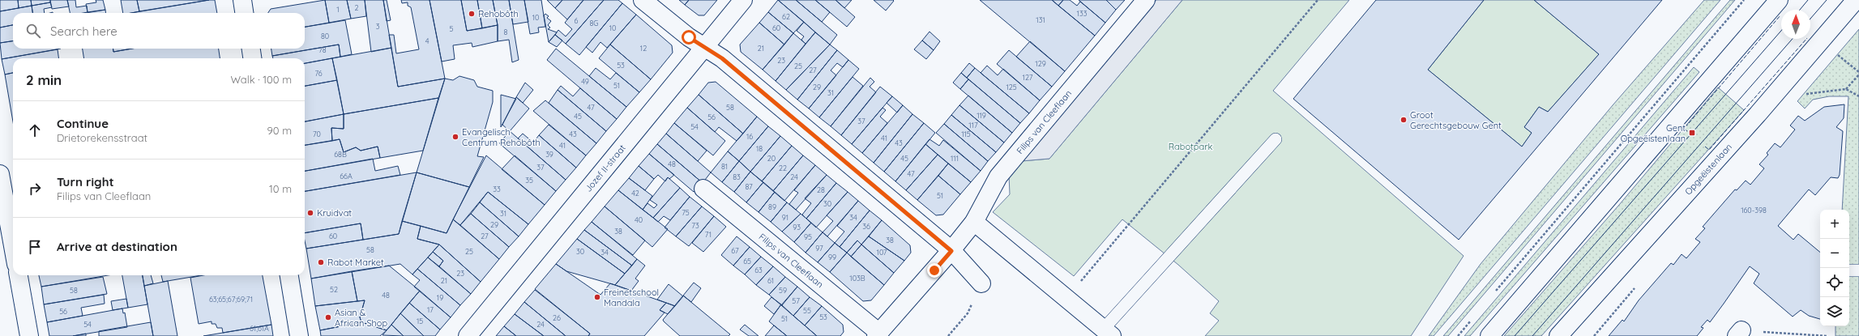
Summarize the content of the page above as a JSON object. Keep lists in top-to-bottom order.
{
  "streets": {
    "street": ["Filips van Cleeflaan", "Jozef II-straat", "Opgeëistenlaan"]
  },
  "parks": ["Rabotpark"],
  "places": {
    "other": [
      "Rehobôth",
      "Groot Gerechtsgebouw Gent",
      "Evangelisch Centrum Rehobôth",
      "Kruidvat",
      "Rabot Market",
      "Freinetschool Mandala",
      "Asian & African Shop"
    ],
    "transit": ["Gent Opgeëistenlaan"]
  },
  "house_numbers": [
    "2",
    "1",
    "133",
    "62",
    "10",
    "131",
    "6",
    "8G",
    "3",
    "10",
    "60",
    "5",
    "8",
    "80",
    "4",
    "12",
    "21",
    "78",
    "23",
    "129",
    "53",
    "25",
    "27",
    "76",
    "127",
    "49",
    "51",
    "29",
    "125",
    "31",
    "47",
    "58",
    "119",
    "45",
    "56",
    "37",
    "117",
    "54",
    "70",
    "43",
    "115",
    "16",
    "41",
    "43",
    "41",
    "18",
    "68B",
    "39",
    "20",
    "45",
    "111",
    "48",
    "81",
    "37",
    "22",
    "47",
    "66A",
    "83",
    "24",
    "35",
    "87",
    "33",
    "28",
    "42",
    "51",
    "30",
    "89",
    "160-398",
    "75",
    "31",
    "91",
    "34",
    "40",
    "29",
    "73",
    "36",
    "93",
    "38",
    "71",
    "60",
    "27",
    "95",
    "38",
    "97",
    "58",
    "67",
    "25",
    "30",
    "34",
    "107",
    "99",
    "65",
    "63",
    "23",
    "103B",
    "21",
    "61",
    "52",
    "58",
    "59",
    "48",
    "19",
    "63;65;67;69;71",
    "57",
    "17",
    "55",
    "56",
    "53",
    "26",
    "51",
    "15",
    "54",
    "24",
    "61;61A"
  ],
  "north": "top",
  "page": {
    "search": "Search here",
    "heading": ["2 min", "Walk · 100 m"],
    "list": [
      ["Continue", "Drietorekensstraat", "90 m"],
      ["Turn right", "Filips van Cleeflaan", "10 m"],
      "Arrive at destination"
    ],
    "map_buttons": ["+", "−"]
  }
}
